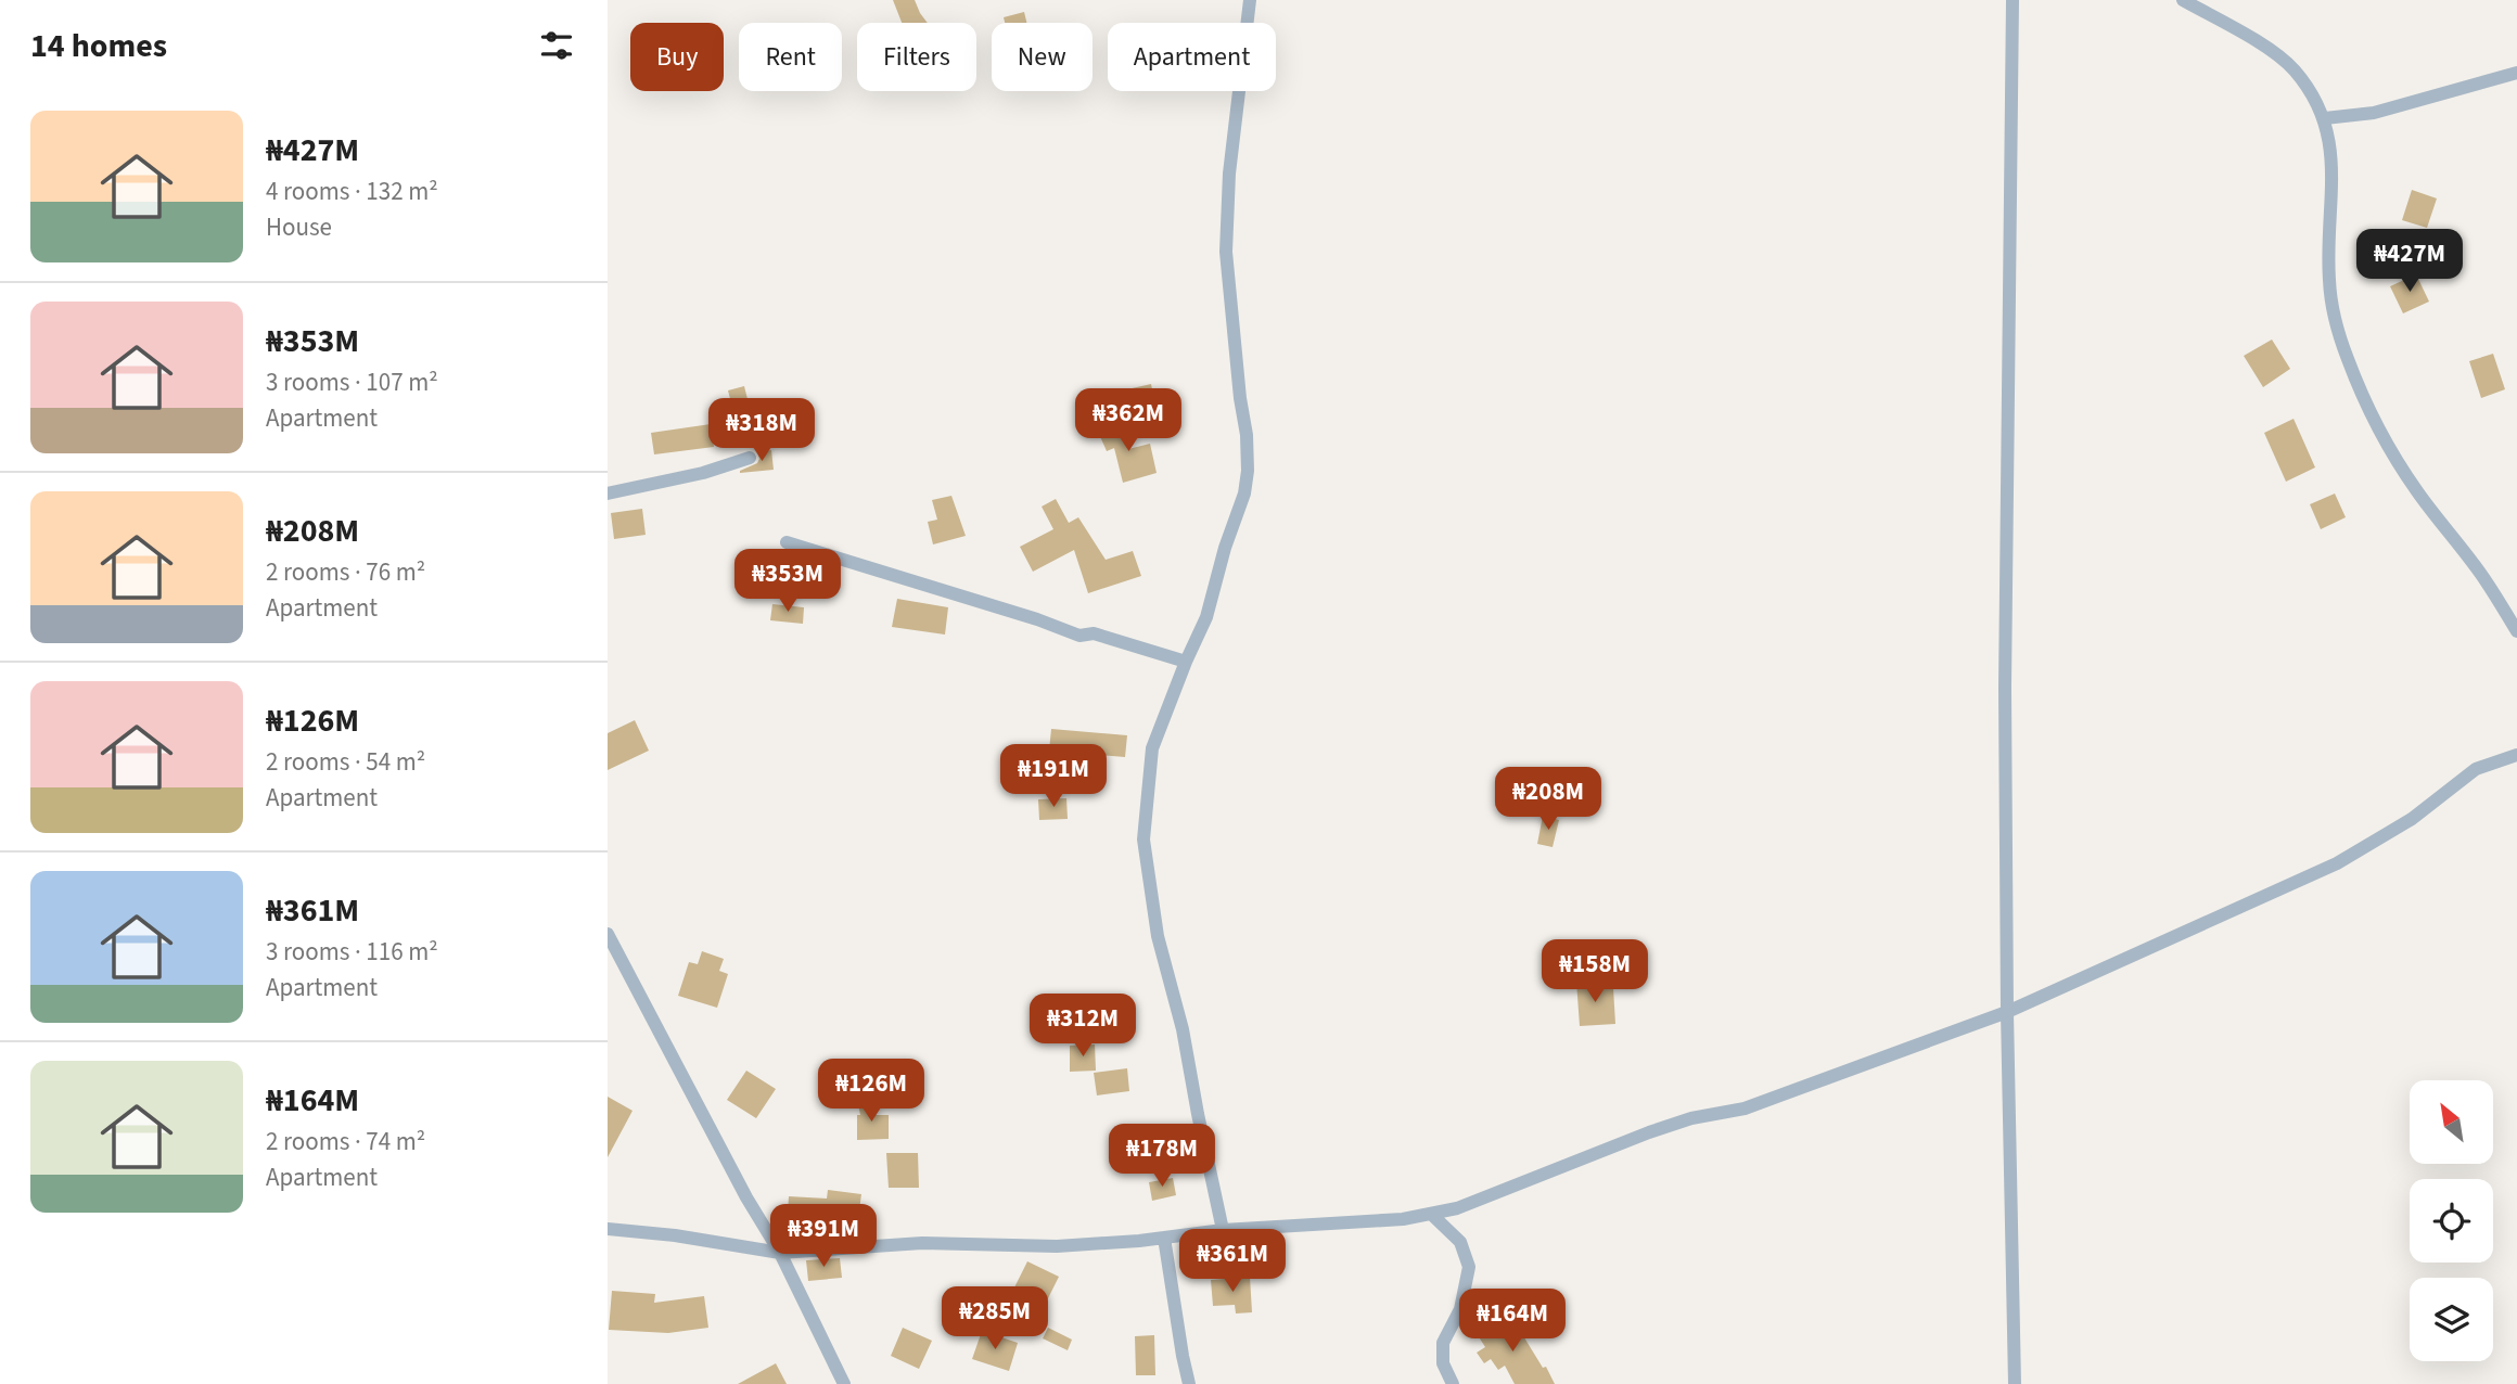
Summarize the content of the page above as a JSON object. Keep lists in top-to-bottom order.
{
  "north": "top left",
  "page": {
    "heading": "14 homes",
    "chip": [
      "Buy",
      "Rent",
      "Filters",
      "New",
      "Apartment"
    ],
    "list": [
      {
        "name": "₦427M",
        "note": "4 rooms · 132 m² · House"
      },
      {
        "name": "₦353M",
        "note": "3 rooms · 107 m² · Apartment"
      },
      {
        "name": "₦208M",
        "note": "2 rooms · 76 m² · Apartment"
      },
      {
        "name": "₦126M",
        "note": "2 rooms · 54 m² · Apartment"
      },
      {
        "name": "₦361M",
        "note": "3 rooms · 116 m² · Apartment"
      },
      {
        "name": "₦164M",
        "note": "2 rooms · 74 m² · Apartment"
      }
    ],
    "price": [
      "₦427M",
      "₦362M",
      "₦318M",
      "₦353M",
      "₦191M",
      "₦208M",
      "₦158M",
      "₦312M",
      "₦126M",
      "₦178M",
      "₦391M",
      "₦361M",
      "₦285M",
      "₦164M"
    ]
  }
}
